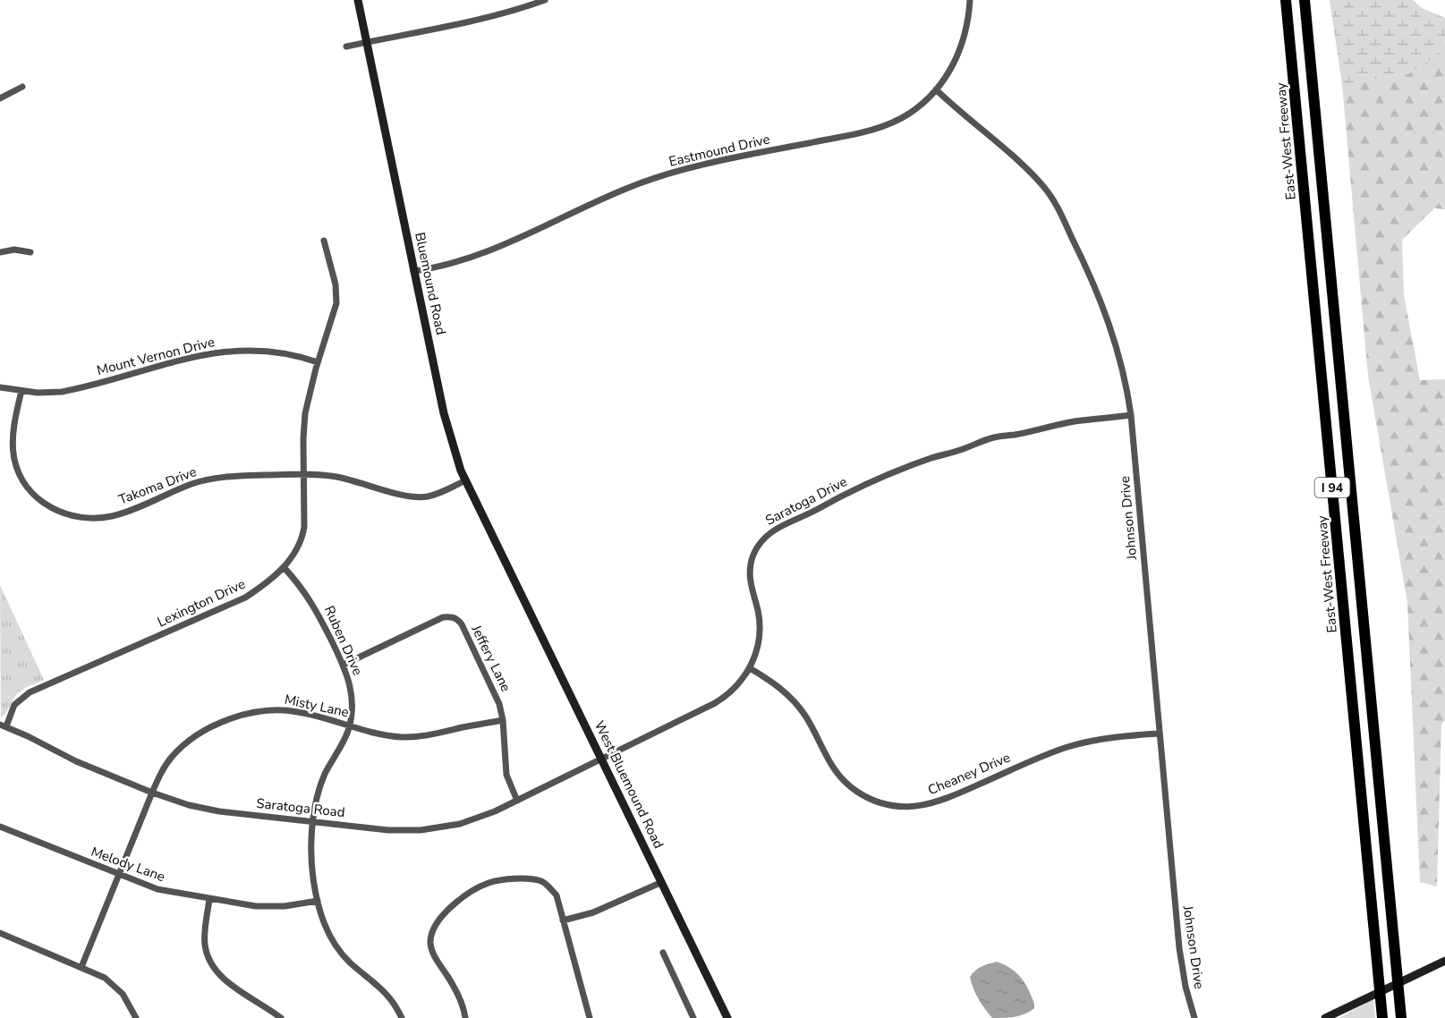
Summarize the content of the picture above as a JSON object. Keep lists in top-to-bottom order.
{
  "streets": {
    "highway": ["East-West Freeway", "I 94"],
    "main road": ["Bluemound Road", "West Bluemound Road"],
    "street": [
      "Eastmound Drive",
      "Mount Vernon Drive",
      "Takoma Drive",
      "Saratoga Drive",
      "Johnson Drive",
      "Lexington Drive",
      "Ruben Drive",
      "Jeffery Lane",
      "Misty Lane",
      "Cheaney Drive",
      "Saratoga Road",
      "Melody Lane"
    ]
  },
  "crossings": [
    ["Eastmound Drive", "Bluemound Road"],
    ["Eastmound Drive", "Johnson Drive"],
    ["Bluemound Road", "Takoma Drive"],
    ["Bluemound Road", "West Bluemound Road"],
    ["Mount Vernon Drive", "Takoma Drive"],
    ["Mount Vernon Drive", "Lexington Drive"],
    ["Takoma Drive", "Lexington Drive"],
    ["Saratoga Drive", "Johnson Drive"],
    ["Saratoga Drive", "Cheaney Drive"],
    ["Saratoga Drive", "West Bluemound Road"],
    ["Saratoga Drive", "Saratoga Road"],
    ["Johnson Drive", "Cheaney Drive"],
    ["Lexington Drive", "Ruben Drive"],
    ["Lexington Drive", "Saratoga Road"],
    ["Ruben Drive", "Jeffery Lane"],
    ["Ruben Drive", "Misty Lane"],
    ["Ruben Drive", "Saratoga Road"],
    ["Ruben Drive", "Melody Lane"],
    ["Jeffery Lane", "Misty Lane"],
    ["Jeffery Lane", "Saratoga Road"],
    ["Misty Lane", "Saratoga Road"],
    ["Misty Lane", "Melody Lane"],
    ["West Bluemound Road", "Saratoga Road"]
  ]
}
